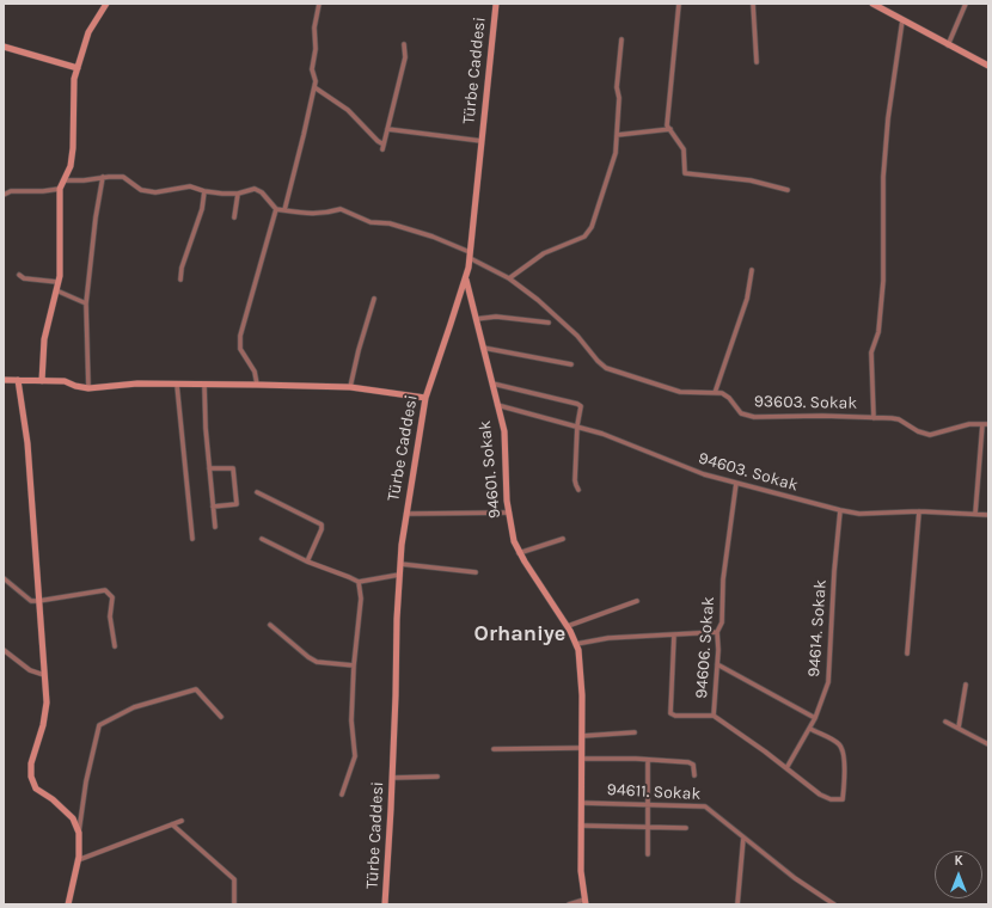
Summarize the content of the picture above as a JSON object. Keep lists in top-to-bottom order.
{
  "streets": {
    "street": [
      "Türbe Caddesi",
      "93603. Sokak",
      "94601. Sokak",
      "94603. Sokak",
      "94614. Sokak",
      "94606. Sokak",
      "94611. Sokak"
    ]
  },
  "crossings": [
    ["Türbe Caddesi", "93603. Sokak"],
    ["Türbe Caddesi", "94601. Sokak"],
    ["94601. Sokak", "94603. Sokak"],
    ["94601. Sokak", "94611. Sokak"],
    ["94603. Sokak", "94614. Sokak"],
    ["94603. Sokak", "94606. Sokak"],
    ["94614. Sokak", "94606. Sokak"]
  ],
  "districts": ["Orhaniye"],
  "north": "top"
}
